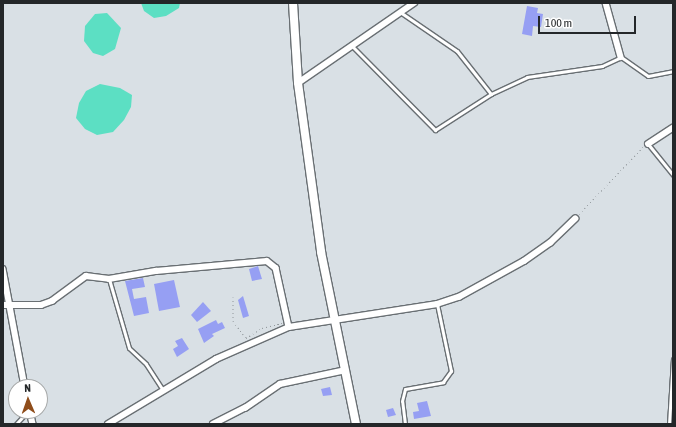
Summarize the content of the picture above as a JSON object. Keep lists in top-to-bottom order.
{
  "scale_bar": "100 m",
  "north": "top"
}
